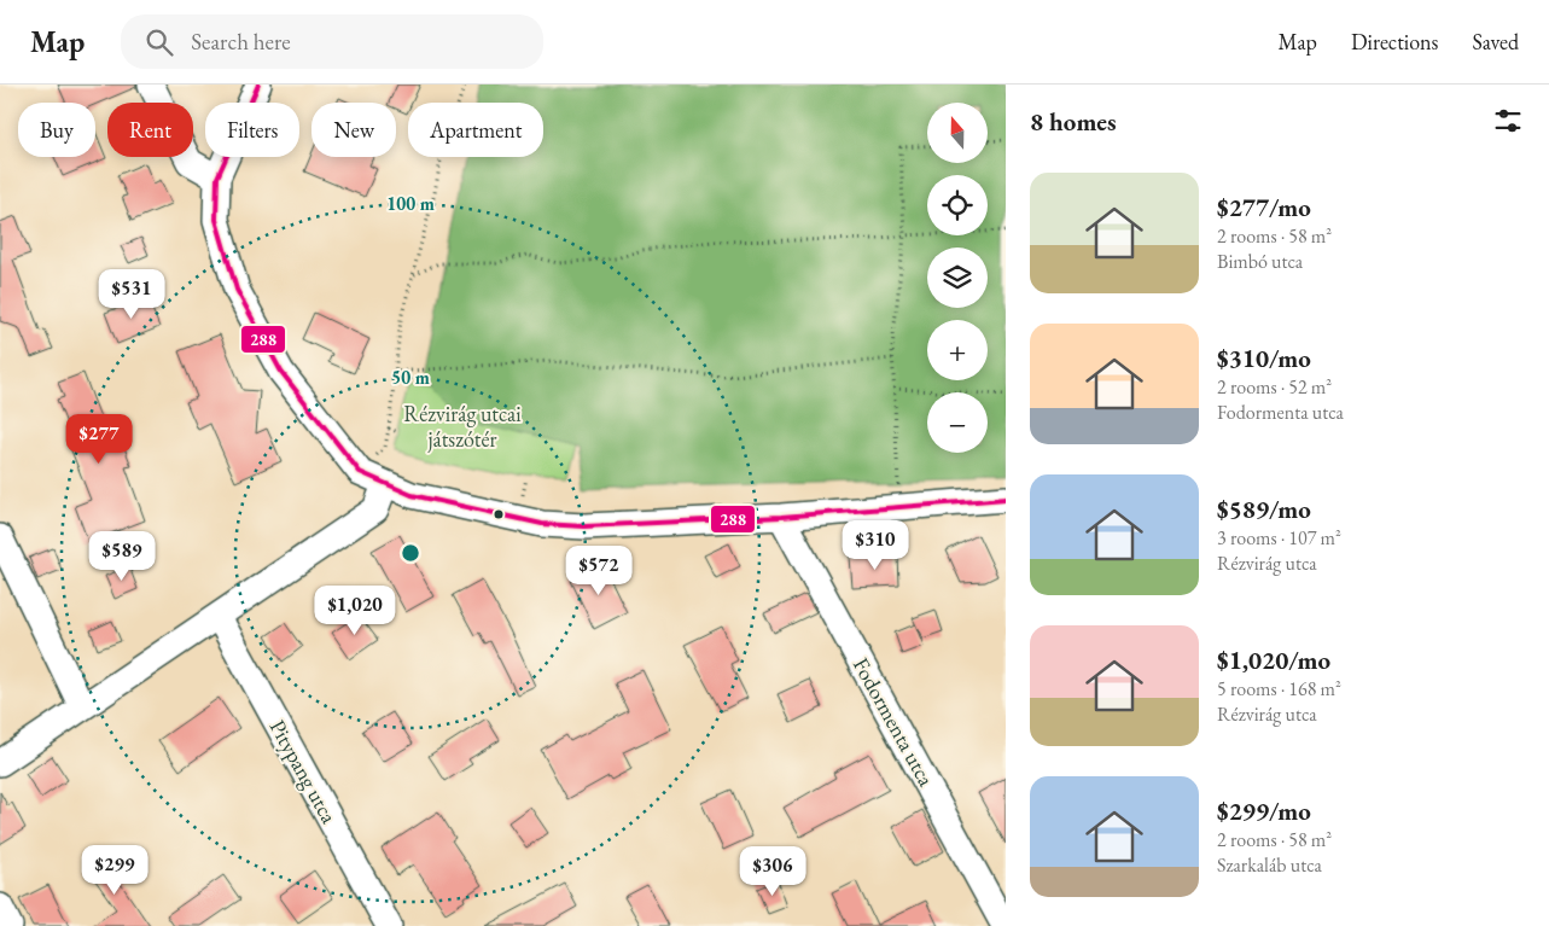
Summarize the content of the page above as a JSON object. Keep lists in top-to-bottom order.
{
  "streets": {
    "street": ["Fodormenta utca", "Pitypang utca"]
  },
  "parks": ["Rézvirág utcai játszótér"],
  "lines": ["transit line 288"],
  "north": "top",
  "page": {
    "header": "Map",
    "search": "Search here",
    "nav": ["Map", "Directions", "Saved"],
    "heading": "8 homes",
    "map_buttons": ["+", "−"],
    "chip": [
      "Buy",
      "Rent",
      "Filters",
      "New",
      "Apartment"
    ],
    "list": [
      {
        "name": "$277/mo",
        "note": "2 rooms · 58 m² · Bimbó utca"
      },
      {
        "name": "$310/mo",
        "note": "2 rooms · 52 m² · Fodormenta utca"
      },
      {
        "name": "$589/mo",
        "note": "3 rooms · 107 m² · Rézvirág utca"
      },
      {
        "name": "$1,020/mo",
        "note": "5 rooms · 168 m² · Rézvirág utca"
      },
      {
        "name": "$299/mo",
        "note": "2 rooms · 58 m² · Szarkaláb utca"
      }
    ],
    "price": [
      "$531",
      "$277",
      "$310",
      "$589",
      "$572",
      "$1,020",
      "$299",
      "$306"
    ]
  },
  "rings": ["100 m", "50 m"]
}
